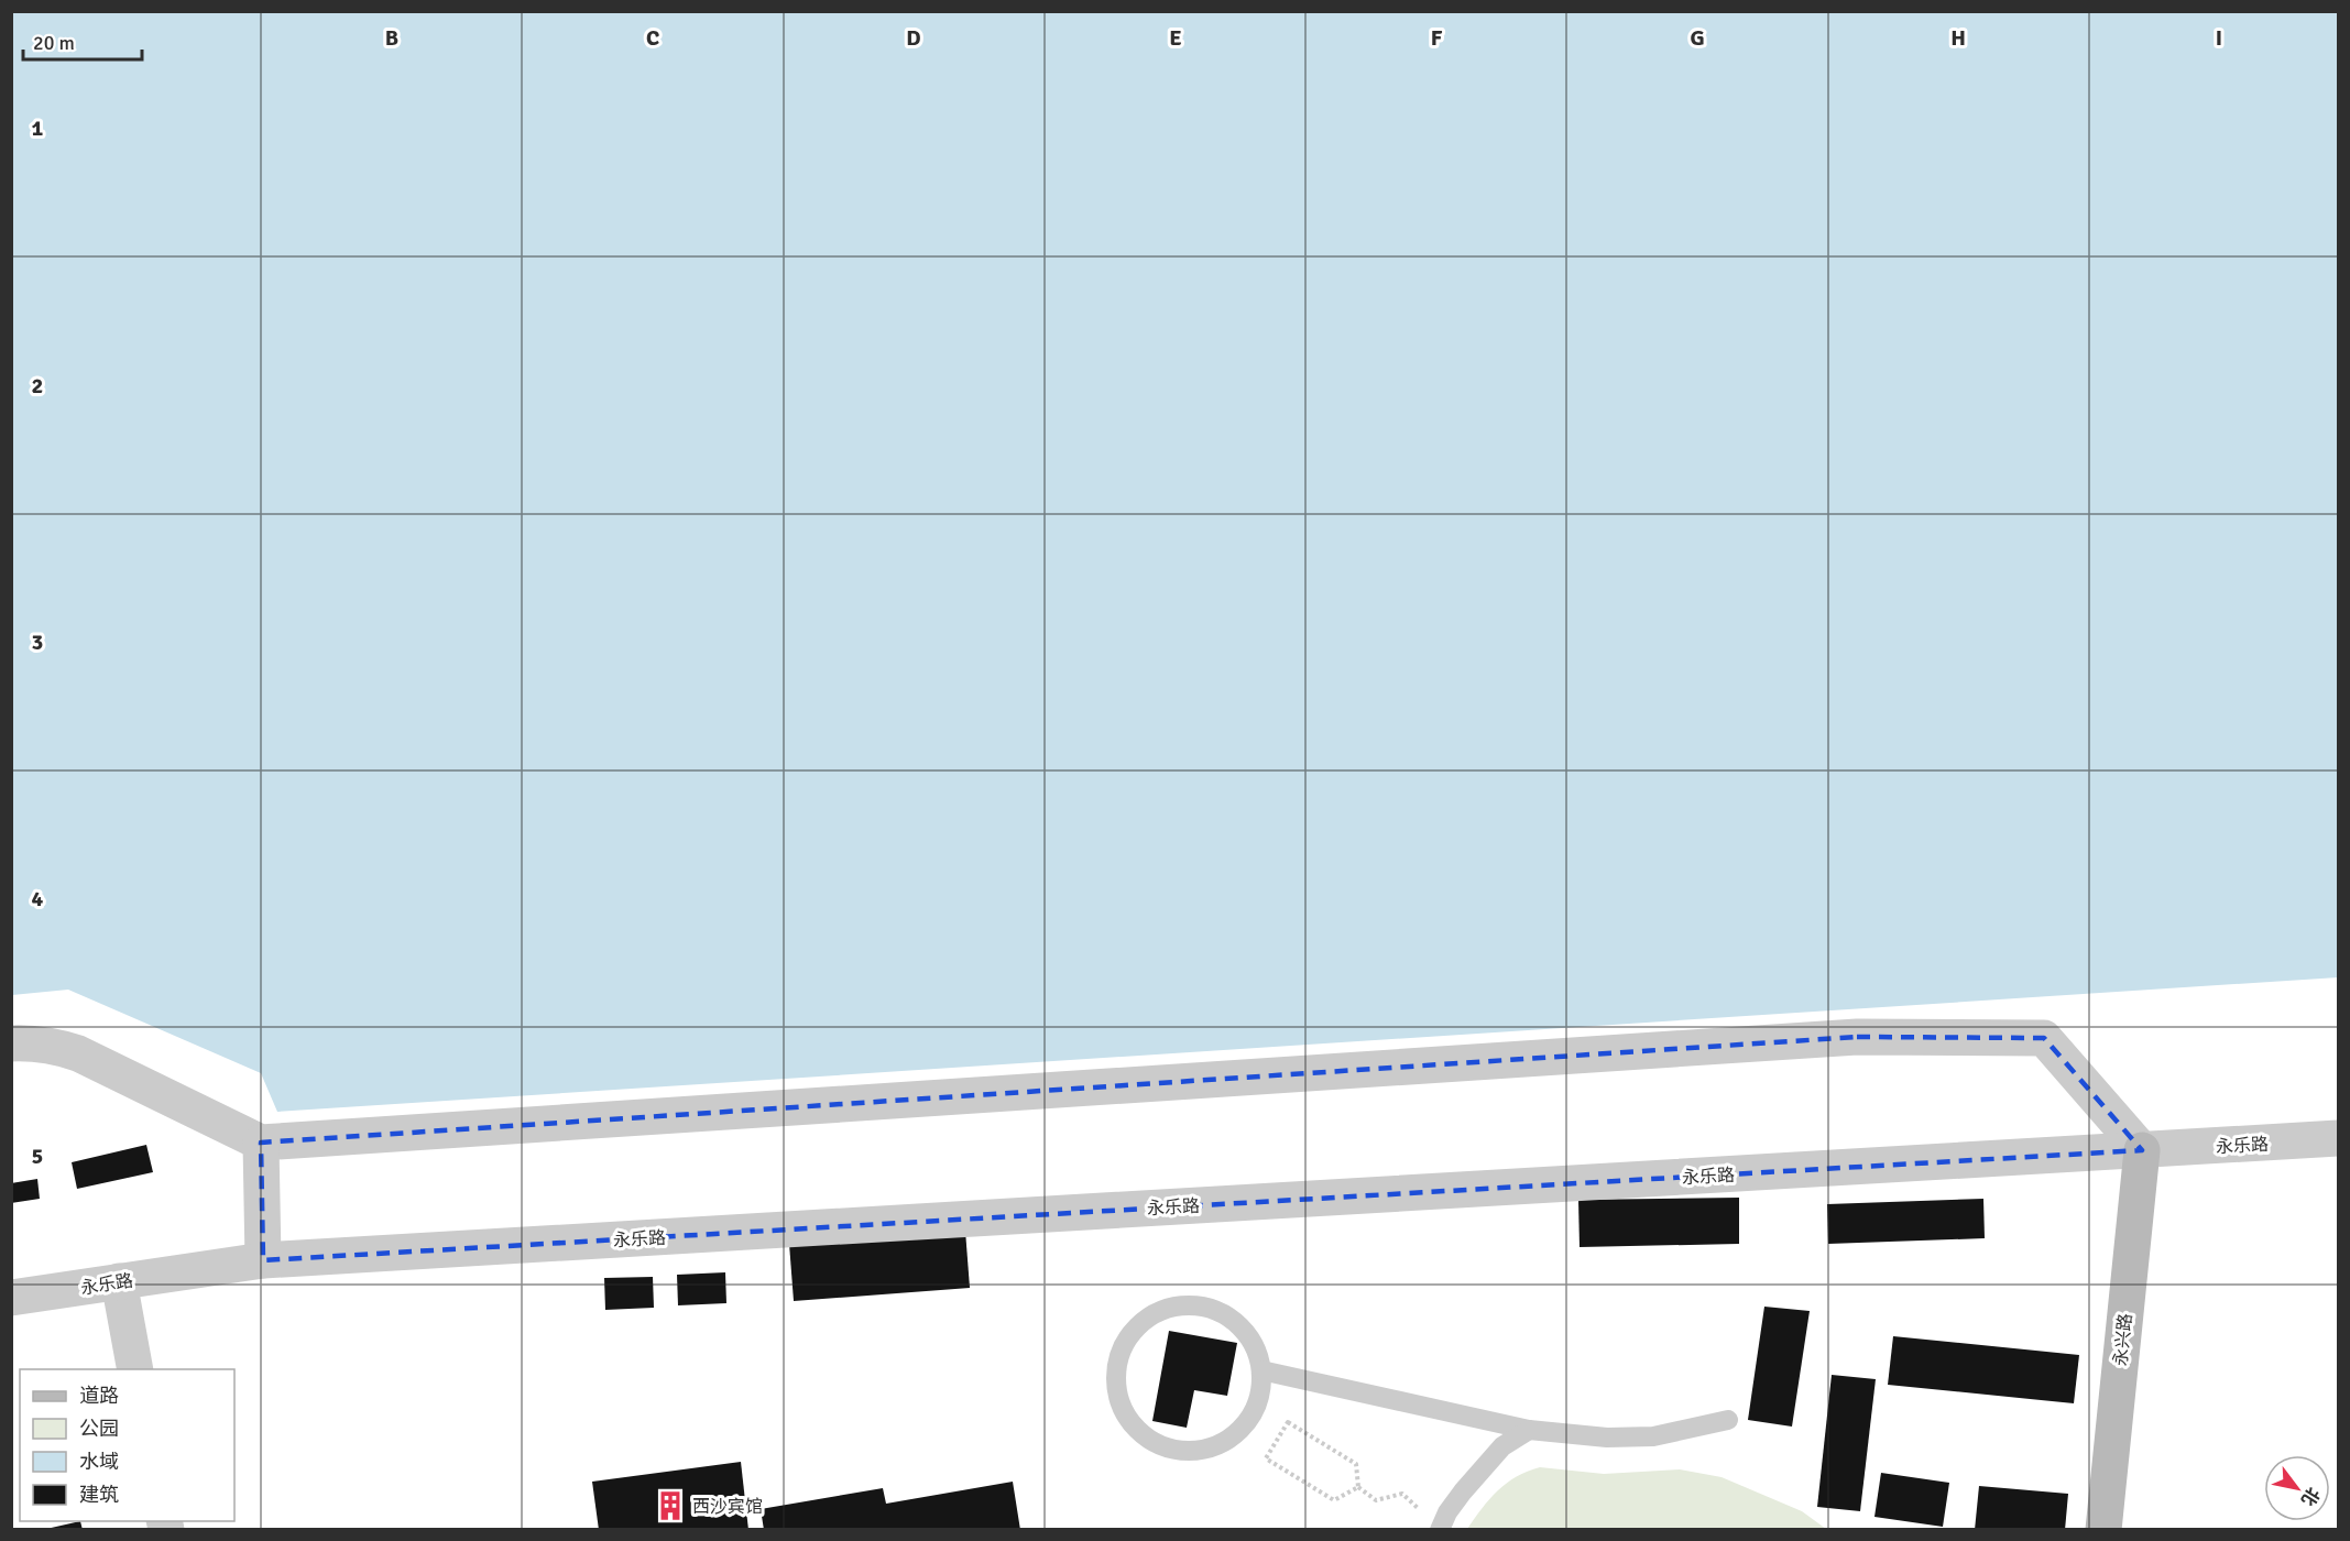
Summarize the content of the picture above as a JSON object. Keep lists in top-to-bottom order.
{
  "streets": {
    "main road": ["永兴路"],
    "street": ["永乐路"]
  },
  "crossings": [
    ["永乐路", "永兴路"]
  ],
  "places": {
    "building": ["西沙宾馆"]
  },
  "legend": [
    "道路",
    "公园",
    "水域",
    "建筑"
  ],
  "scale_bar": "20 m",
  "north": "bottom right",
  "grid": {
    "columns": [
      "B",
      "C",
      "D",
      "E",
      "F",
      "G",
      "H",
      "I"
    ],
    "rows": [
      "1",
      "2",
      "3",
      "4",
      "5"
    ]
  }
}
